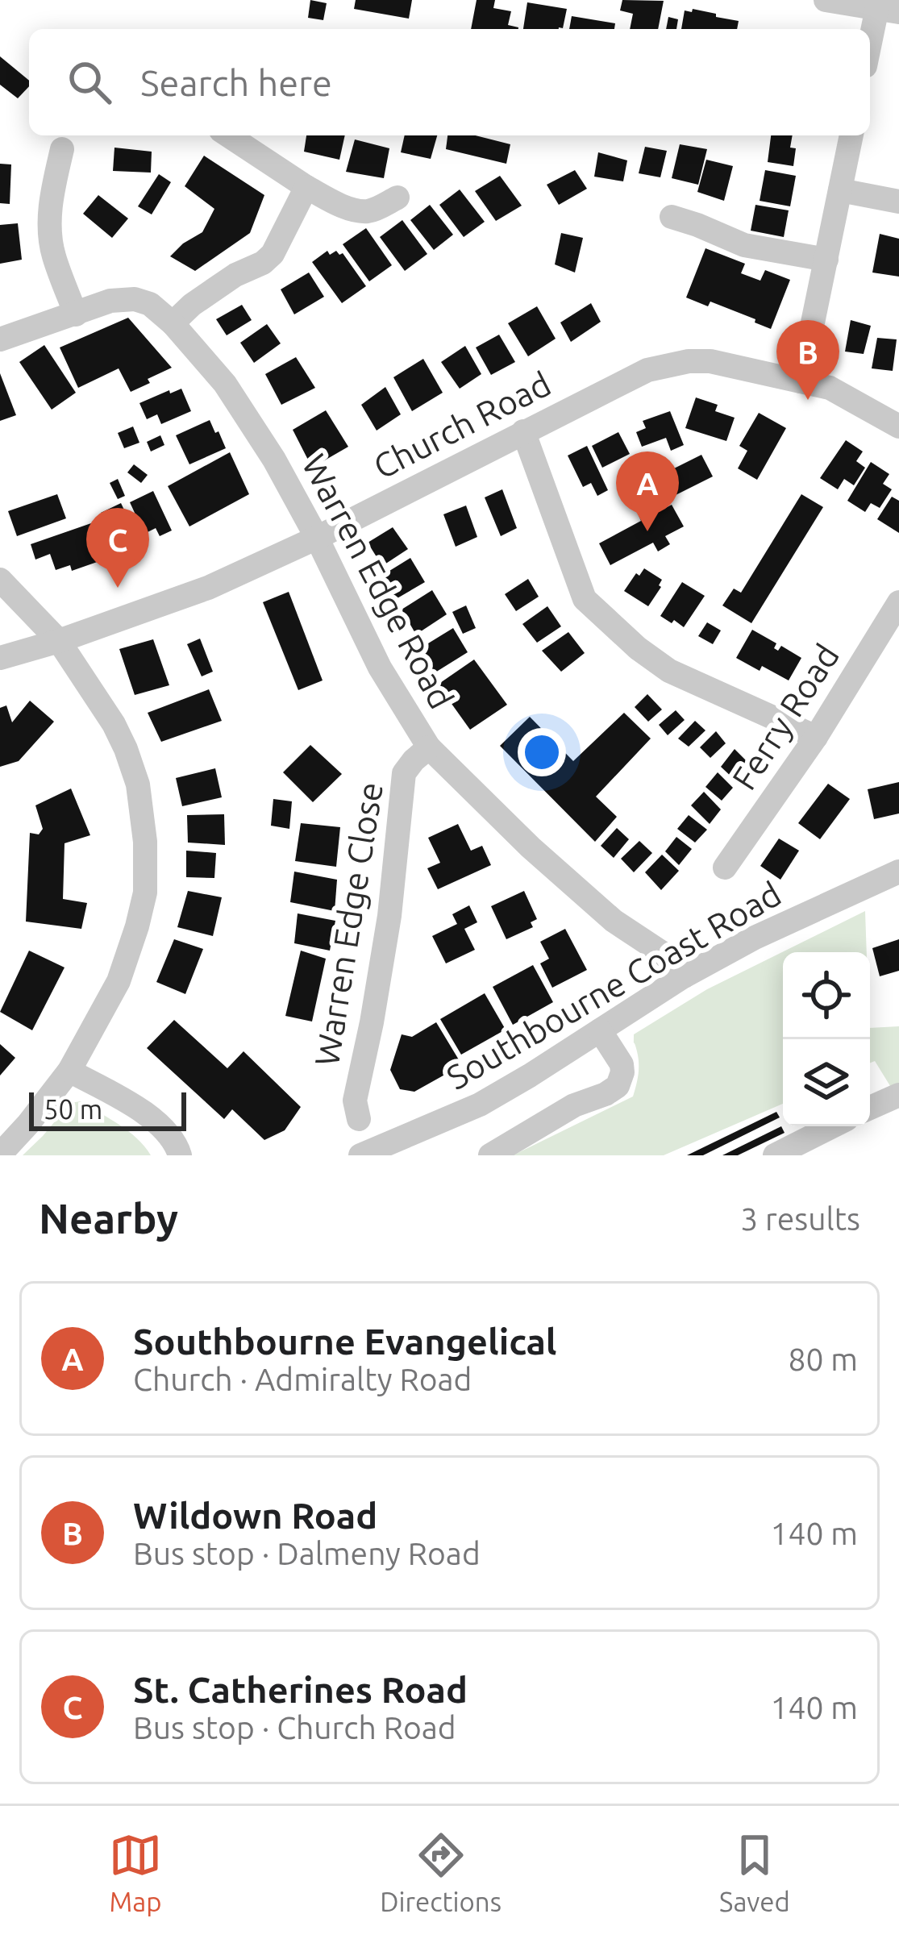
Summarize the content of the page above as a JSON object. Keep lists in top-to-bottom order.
{
  "streets": {
    "street": [
      "Church Road",
      "Warren Edge Road",
      "Ferry Road",
      "Warren Edge Close",
      "Southbourne Coast Road"
    ]
  },
  "crossings": [
    ["Church Road", "Warren Edge Road"],
    ["Warren Edge Road", "Warren Edge Close"],
    ["Warren Edge Road", "Southbourne Coast Road"]
  ],
  "scale_bar": "50 m",
  "page": {
    "search": "Search here",
    "pins": ["B", "A", "C"],
    "scale": "50 m",
    "heading": ["Nearby", "3 results"],
    "list": [
      {
        "mark": "A",
        "name": "Southbourne Evangelical",
        "note": "Church · Admiralty Road",
        "value": "80 m"
      },
      {
        "mark": "B",
        "name": "Wildown Road",
        "note": "Bus stop · Dalmeny Road",
        "value": "140 m"
      },
      {
        "mark": "C",
        "name": "St. Catherines Road",
        "note": "Bus stop · Church Road",
        "value": "140 m"
      }
    ],
    "nav": ["Map", "Directions", "Saved"]
  }
}
